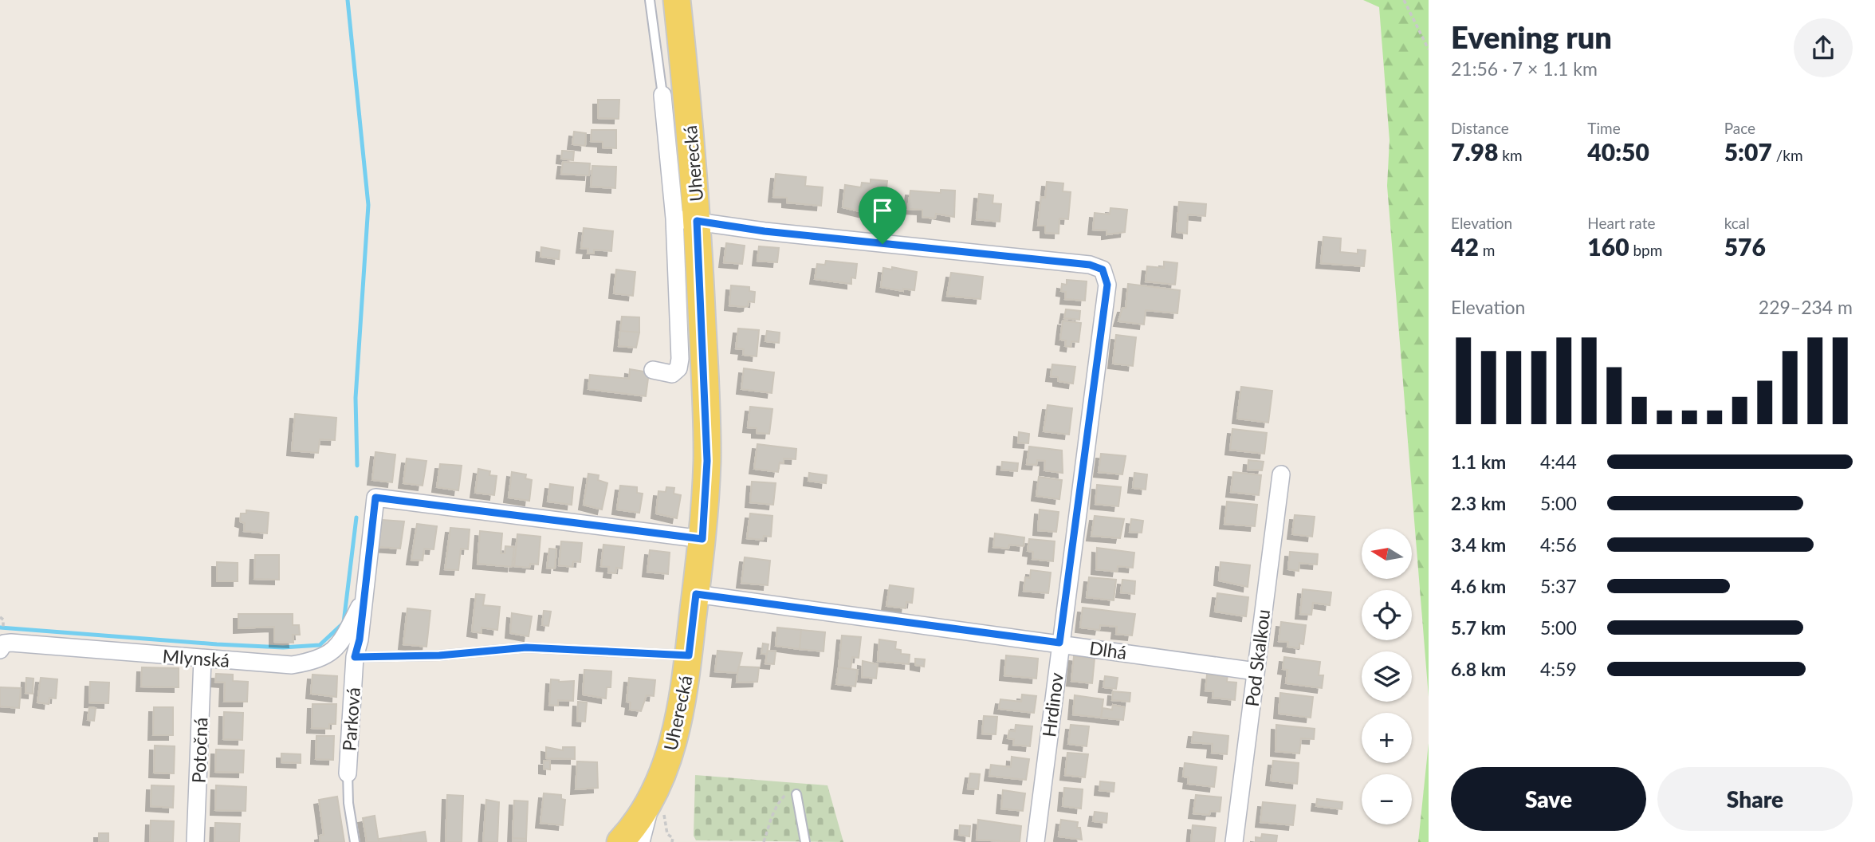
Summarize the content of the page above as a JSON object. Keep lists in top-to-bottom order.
{
  "streets": {
    "main road": ["Uherecká"],
    "street": [
      "Dlhá",
      "Mlynská",
      "Pod Skalkou",
      "Hrdinov",
      "Parková",
      "Potočná"
    ]
  },
  "crossings": [
    ["Uherecká", "Dlhá"],
    ["Uherecká", "Hrdinov"],
    ["Uherecká", "Parková"],
    ["Dlhá", "Pod Skalkou"],
    ["Dlhá", "Hrdinov"],
    ["Mlynská", "Parková"],
    ["Mlynská", "Potočná"]
  ],
  "north": "left",
  "page": {
    "heading": ["Evening run", "21:56 · 7 × 1.1 km"],
    "stats": [
      ["Distance", "7.98 km"],
      ["Time", "40:50"],
      ["Pace", "5:07 /km"],
      ["Elevation", "42 m"],
      ["Heart rate", "160 bpm"],
      ["kcal", "576"]
    ],
    "chart": ["Elevation", "229–234 m"],
    "list": [
      {
        "name": "1.1 km",
        "note": "4:44"
      },
      {
        "name": "2.3 km",
        "note": "5:00"
      },
      {
        "name": "3.4 km",
        "note": "4:56"
      },
      {
        "name": "4.6 km",
        "note": "5:37"
      },
      {
        "name": "5.7 km",
        "note": "5:00"
      },
      {
        "name": "6.8 km",
        "note": "4:59"
      }
    ],
    "map_buttons": ["+", "−"],
    "buttons": ["Save", "Share"]
  }
}
